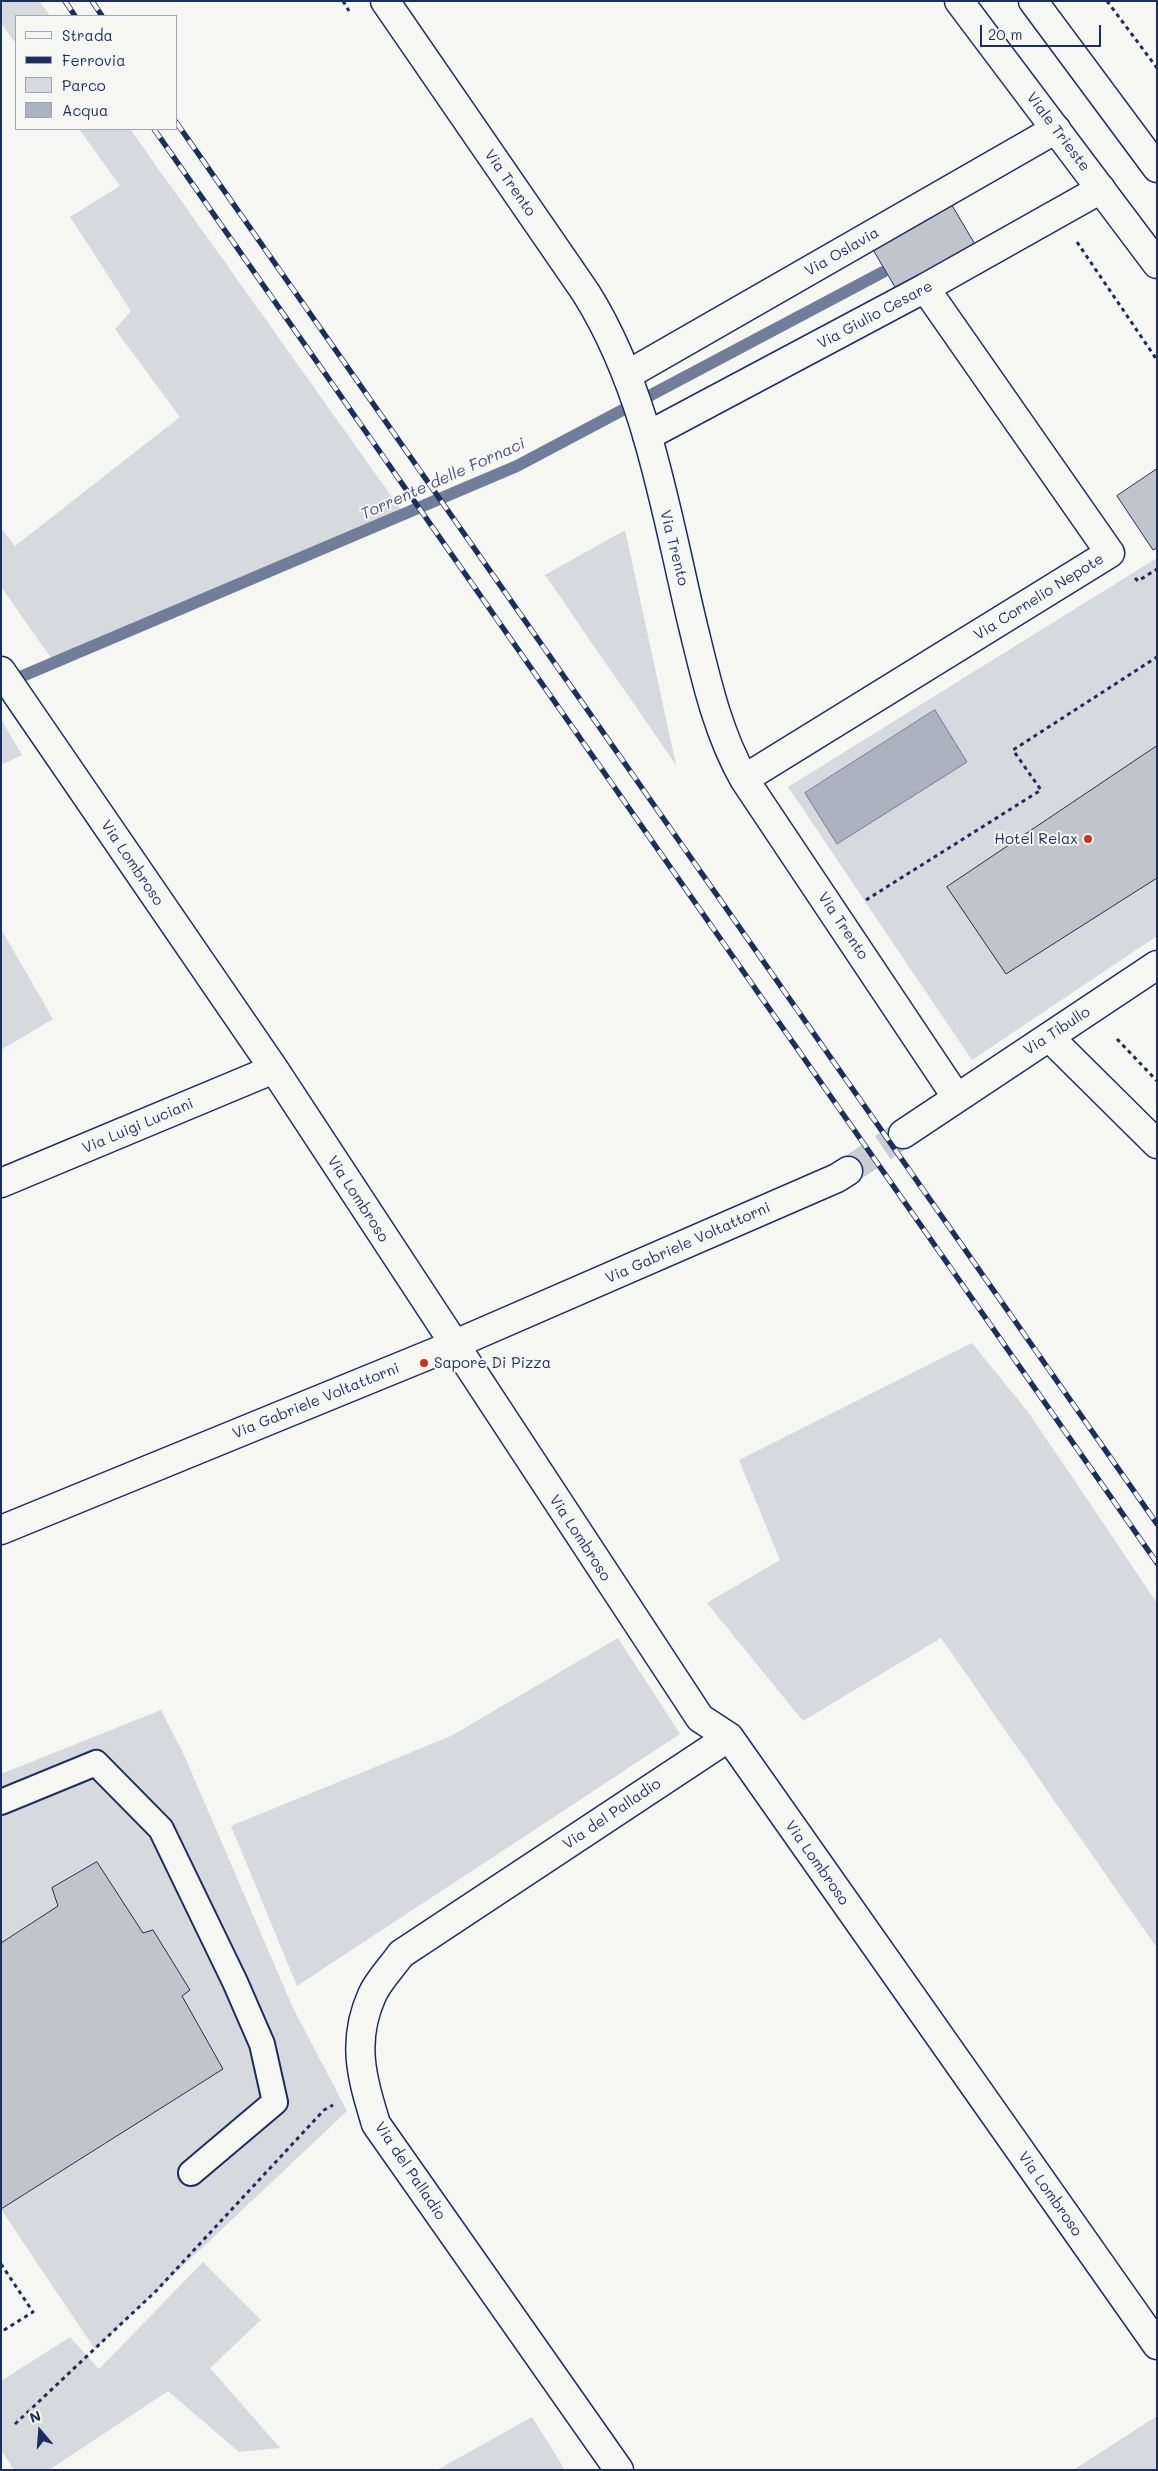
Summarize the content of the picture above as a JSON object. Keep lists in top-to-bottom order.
{
  "streets": {
    "street": [
      "Viale Trieste",
      "Via Trento",
      "Via Oslavia",
      "Via Giulio Cesare",
      "Via Cornelio Nepote",
      "Via Lombroso",
      "Via Tibullo",
      "Via Luigi Luciani",
      "Via Gabriele Voltattorni",
      "Via del Palladio"
    ]
  },
  "crossings": [
    ["Viale Trieste", "Via Oslavia"],
    ["Viale Trieste", "Via Giulio Cesare"],
    ["Via Trento", "Via Oslavia"],
    ["Via Trento", "Via Giulio Cesare"],
    ["Via Trento", "Via Cornelio Nepote"],
    ["Via Trento", "Via Tibullo"],
    ["Via Giulio Cesare", "Via Cornelio Nepote"],
    ["Via Lombroso", "Via Luigi Luciani"],
    ["Via Lombroso", "Via Gabriele Voltattorni"],
    ["Via Lombroso", "Via del Palladio"]
  ],
  "water": ["Torrente delle Fornaci"],
  "places": ["Hotel Relax", "Sapore Di Pizza"],
  "legend": [
    "Strada",
    "Ferrovia",
    "Parco",
    "Acqua"
  ],
  "scale_bar": "20 m",
  "north": "top"
}
